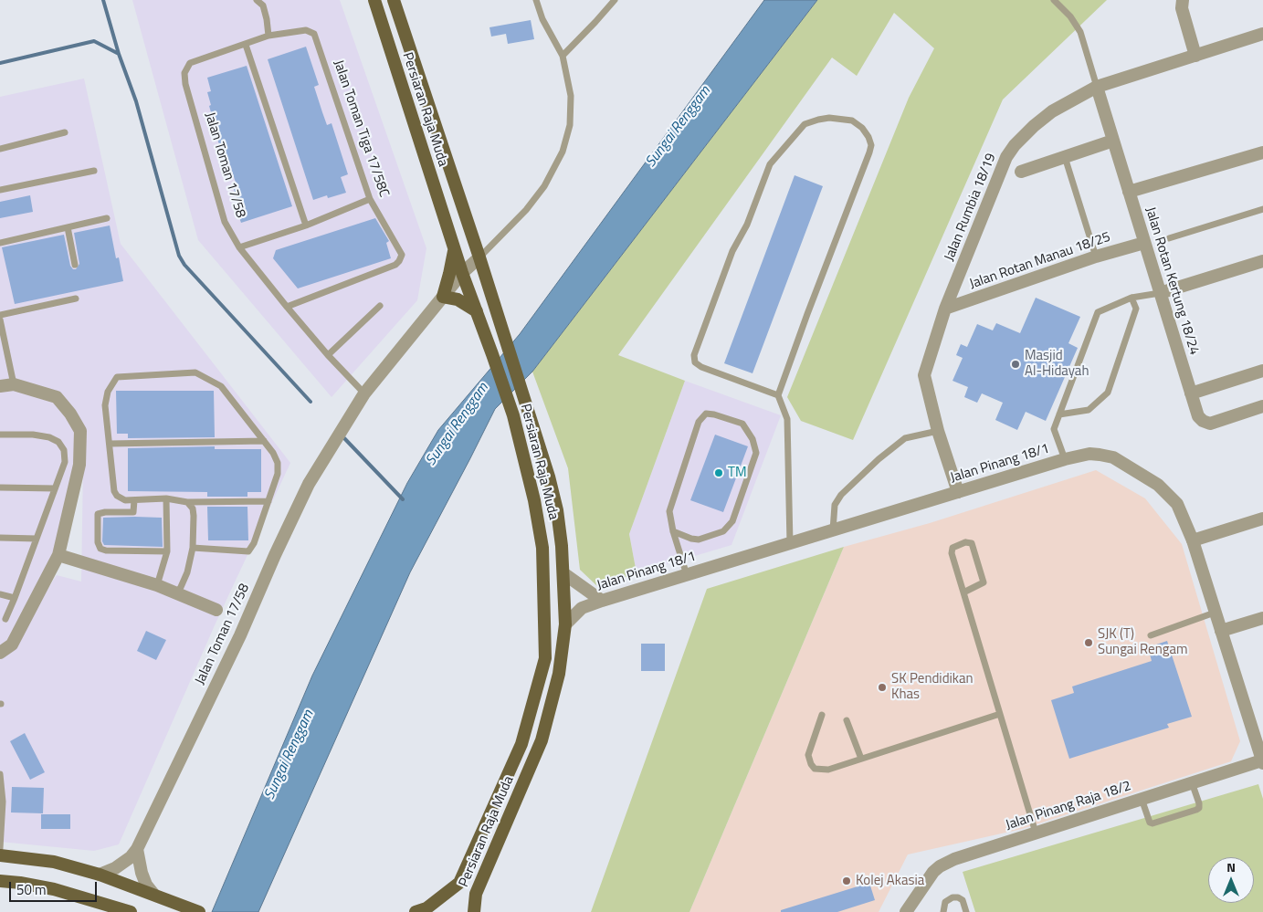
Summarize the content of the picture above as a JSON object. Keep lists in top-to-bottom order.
{
  "streets": {
    "main road": ["Persiaran Raja Muda"],
    "street": [
      "Jalan Toman 17/58",
      "Jalan Rumbia 18/19",
      "Jalan Rotan Manau 18/25",
      "Jalan Rotan Kertung 18/24",
      "Jalan Pinang 18/1",
      "Jalan Pinang Raja 18/2"
    ],
    "lane": ["Jalan Toman Tiga 17/58C"]
  },
  "crossings": [
    ["Persiaran Raja Muda", "Jalan Toman 17/58"],
    ["Persiaran Raja Muda", "Jalan Pinang 18/1"],
    ["Jalan Toman Tiga 17/58C", "Jalan Toman 17/58"],
    ["Jalan Rumbia 18/19", "Jalan Rotan Manau 18/25"],
    ["Jalan Rumbia 18/19", "Jalan Rotan Kertung 18/24"],
    ["Jalan Rumbia 18/19", "Jalan Pinang 18/1"],
    ["Jalan Rotan Manau 18/25", "Jalan Rotan Kertung 18/24"],
    ["Jalan Pinang 18/1", "Jalan Pinang Raja 18/2"]
  ],
  "water": ["Sungai Renggam"],
  "places": [
    "Masjid Al-Hidayah",
    "TM",
    "SJK (T) Sungai Rengam",
    "SK Pendidikan Khas",
    "Kolej Akasia"
  ],
  "scale_bar": "50 m",
  "north": "top"
}
